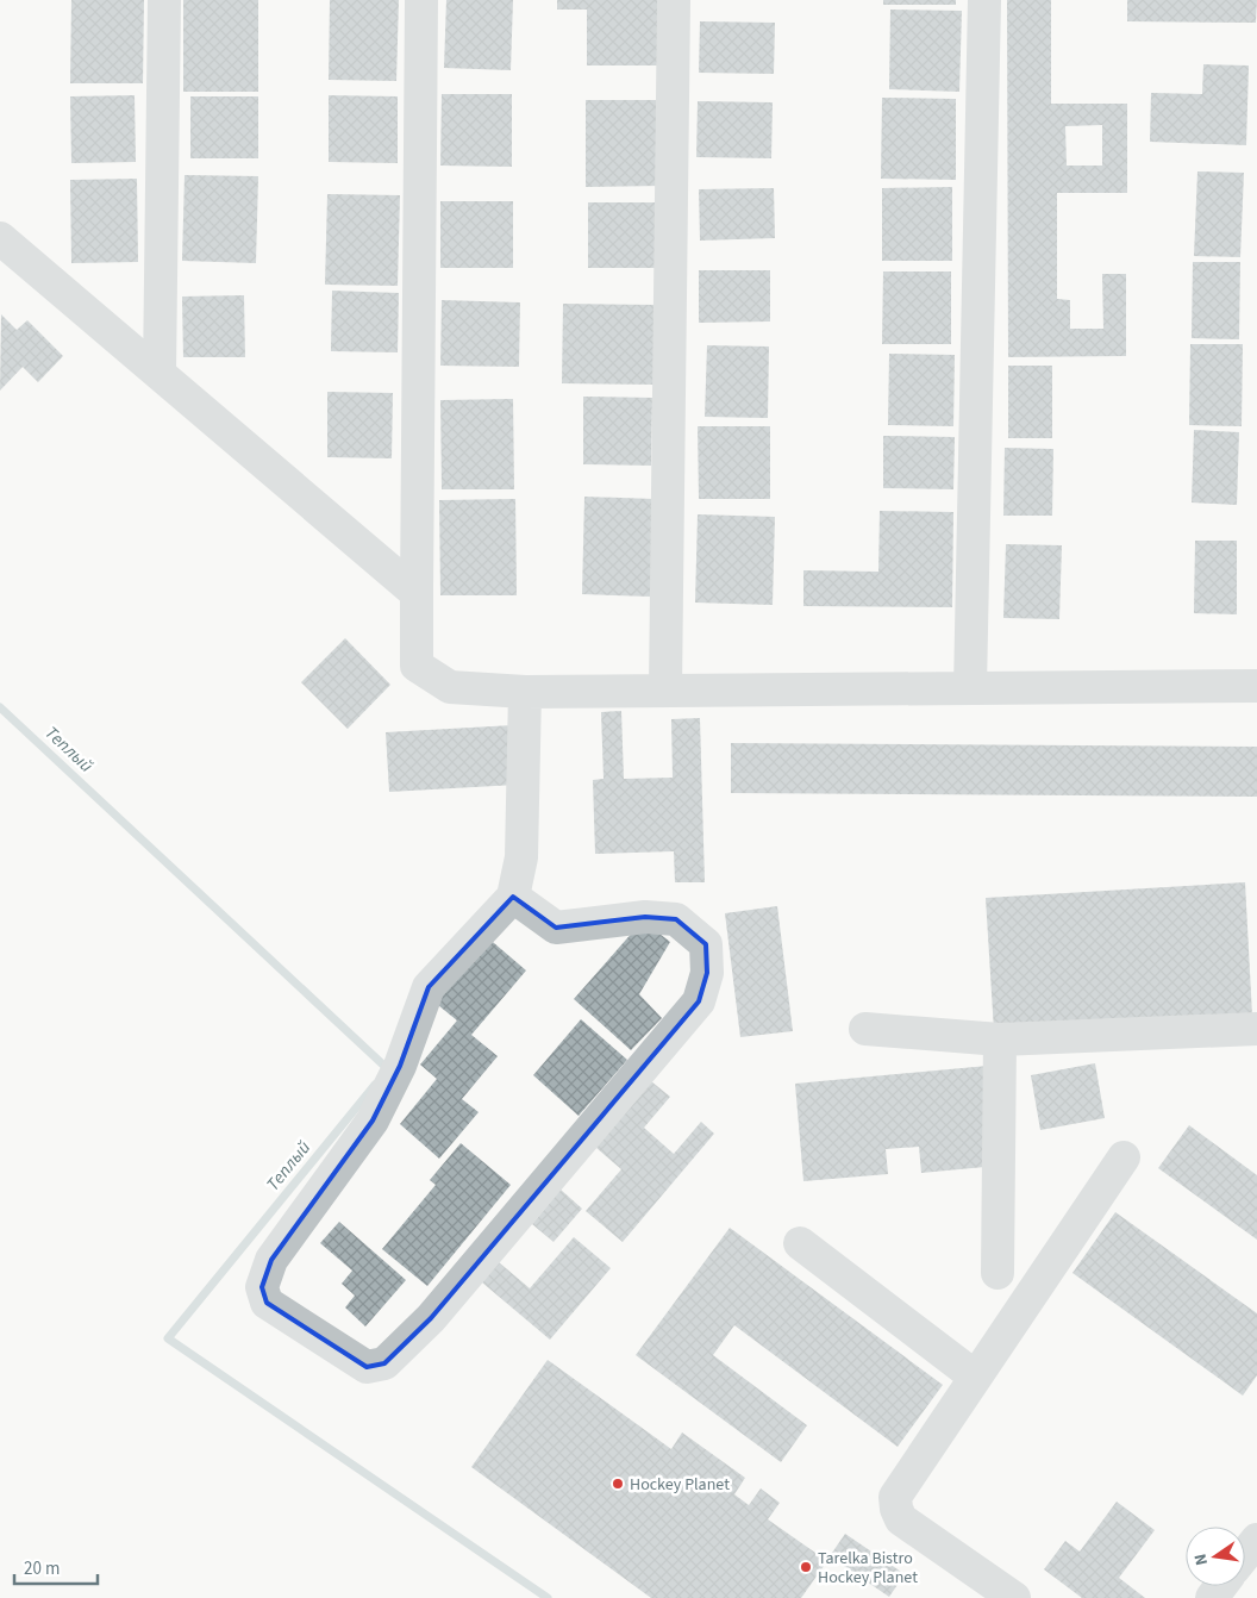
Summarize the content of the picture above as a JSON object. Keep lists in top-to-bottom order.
{
  "water": ["Теплый"],
  "places": ["Hockey Planet", "Tarelka Bistro Hockey Planet"],
  "scale_bar": "20 m",
  "north": "left"
}
